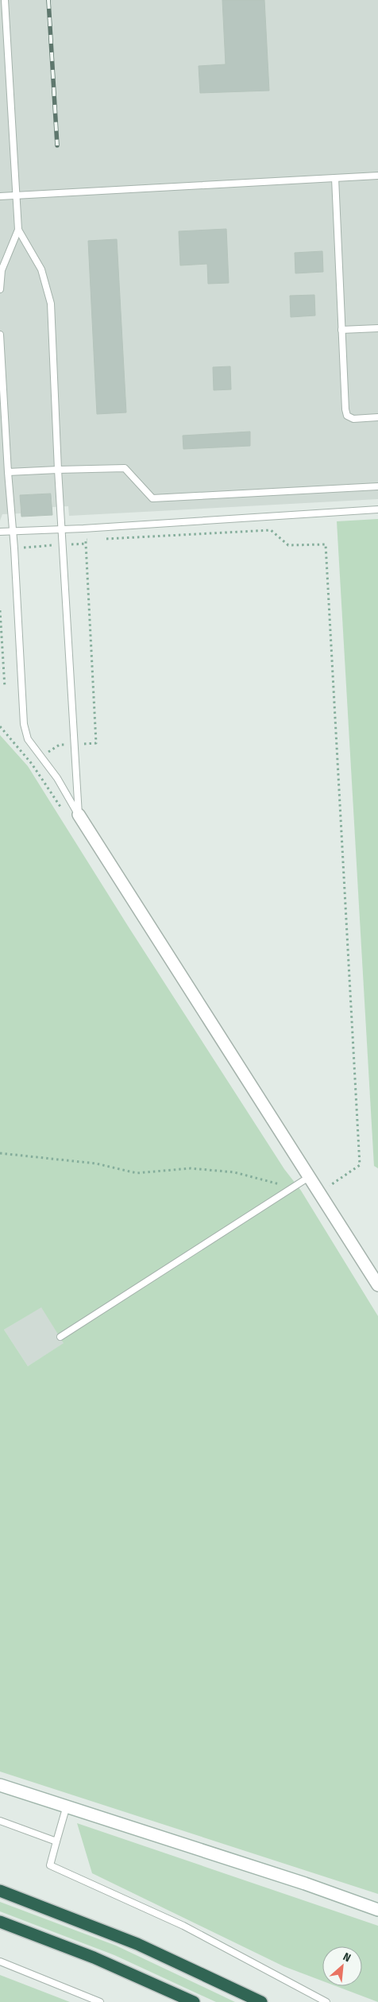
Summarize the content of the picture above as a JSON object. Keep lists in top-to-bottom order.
{
  "north": "top right"
}
